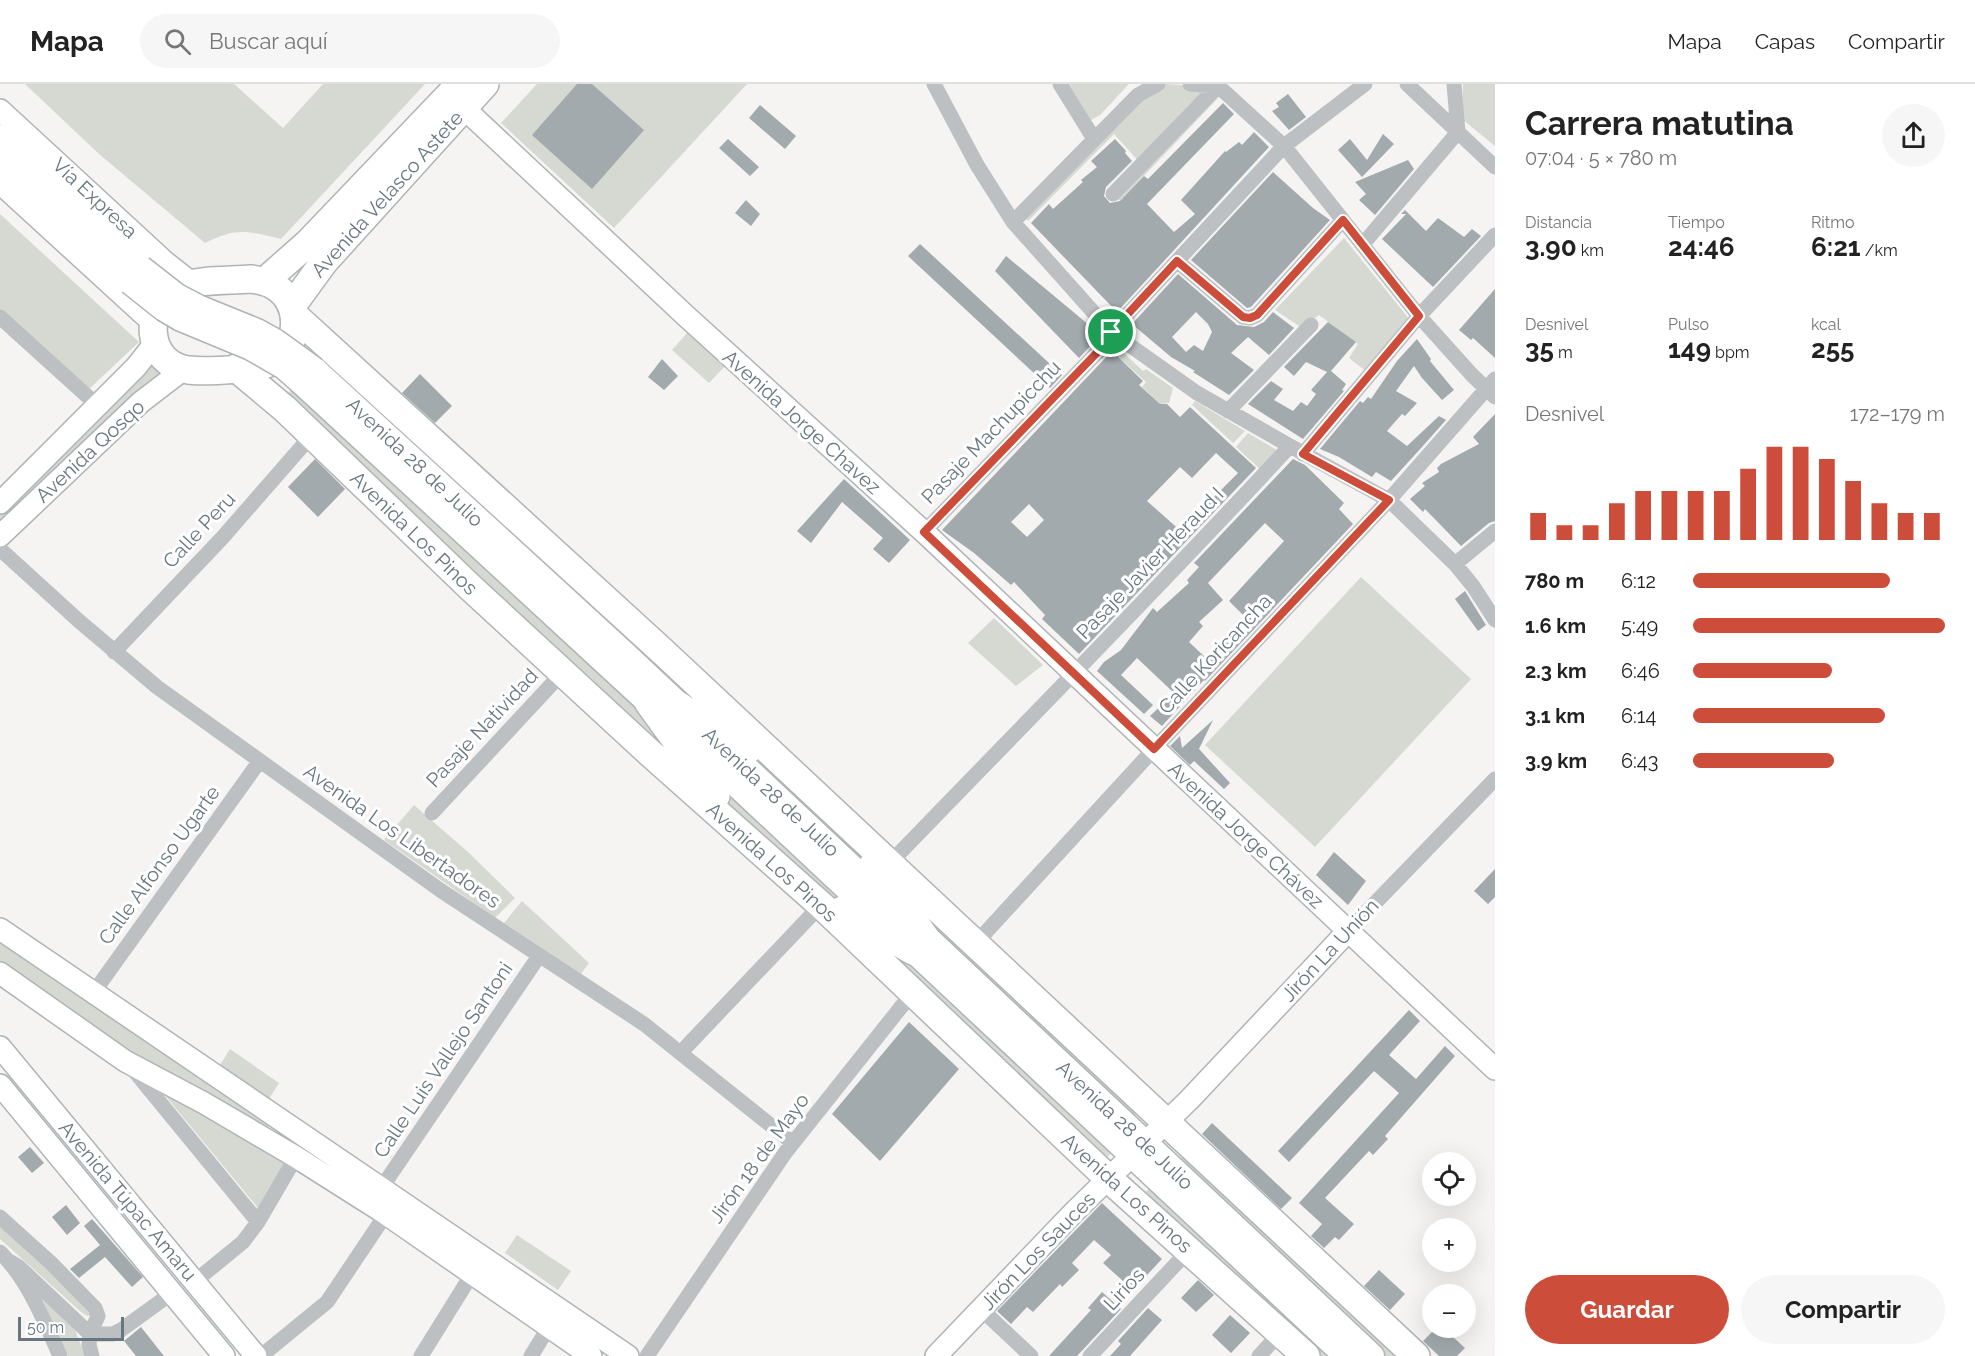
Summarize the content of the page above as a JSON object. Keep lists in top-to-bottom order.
{
  "streets": {
    "highway": ["Avenida Velasco Astete", "Avenida 28 de Julio", "Avenida Los Pinos"],
    "main road": ["Vía Expresa"],
    "street": [
      "Avenida Jorge Chavez",
      "Pasaje Machupicchu",
      "Avenida Qosqo",
      "Calle Peru",
      "Pasaje Javier Heraud I",
      "Calle Koricancha",
      "Pasaje Natividad",
      "Avenida Jorge Chávez",
      "Avenida Los Libertadores",
      "Calle Alfonso Ugarte",
      "Jirón La Unión",
      "Calle Luis Vallejo Santoni",
      "Jirón 18 de Mayo",
      "Avenida Túpac Amaru",
      "Jirón Los Sauces",
      "Lirios"
    ]
  },
  "crossings": [
    ["Avenida Velasco Astete", "Vía Expresa"],
    ["Avenida Velasco Astete", "Avenida Jorge Chavez"],
    ["Avenida Velasco Astete", "Avenida Qosqo"],
    ["Avenida Velasco Astete", "Avenida 28 de Julio"],
    ["Avenida Velasco Astete", "Avenida Los Pinos"],
    ["Vía Expresa", "Avenida Qosqo"],
    ["Vía Expresa", "Avenida 28 de Julio"],
    ["Vía Expresa", "Avenida Los Pinos"],
    ["Avenida Jorge Chavez", "Pasaje Machupicchu"],
    ["Avenida Jorge Chavez", "Pasaje Javier Heraud I"],
    ["Avenida Jorge Chavez", "Calle Koricancha"],
    ["Avenida Jorge Chavez", "Avenida Jorge Chávez"],
    ["Avenida Qosqo", "Avenida 28 de Julio"],
    ["Avenida Qosqo", "Avenida Los Pinos"],
    ["Avenida 28 de Julio", "Avenida Los Pinos"],
    ["Avenida 28 de Julio", "Pasaje Javier Heraud I"],
    ["Avenida 28 de Julio", "Calle Koricancha"],
    ["Avenida 28 de Julio", "Jirón La Unión"],
    ["Avenida 28 de Julio", "Jirón Los Sauces"],
    ["Calle Peru", "Avenida Los Pinos"],
    ["Calle Peru", "Avenida Los Libertadores"],
    ["Avenida Los Pinos", "Pasaje Natividad"],
    ["Avenida Los Pinos", "Jirón 18 de Mayo"],
    ["Avenida Los Pinos", "Jirón Los Sauces"],
    ["Avenida Los Pinos", "Lirios"],
    ["Calle Koricancha", "Avenida Jorge Chávez"],
    ["Avenida Jorge Chávez", "Jirón La Unión"],
    ["Avenida Los Libertadores", "Calle Alfonso Ugarte"],
    ["Avenida Los Libertadores", "Calle Luis Vallejo Santoni"],
    ["Avenida Los Libertadores", "Jirón 18 de Mayo"],
    ["Jirón La Unión", "Jirón Los Sauces"]
  ],
  "scale_bar": "50 m",
  "page": {
    "header": "Mapa",
    "search": "Buscar aquí",
    "nav": ["Mapa", "Capas", "Compartir"],
    "heading": ["Carrera matutina", "07:04 · 5 × 780 m"],
    "stats": [
      ["Distancia", "3.90 km"],
      ["Tiempo", "24:46"],
      ["Ritmo", "6:21 /km"],
      ["Desnivel", "35 m"],
      ["Pulso", "149 bpm"],
      ["kcal", "255"]
    ],
    "chart": ["Desnivel", "172–179 m"],
    "list": [
      {
        "name": "780 m",
        "note": "6:12"
      },
      {
        "name": "1.6 km",
        "note": "5:49"
      },
      {
        "name": "2.3 km",
        "note": "6:46"
      },
      {
        "name": "3.1 km",
        "note": "6:14"
      },
      {
        "name": "3.9 km",
        "note": "6:43"
      }
    ],
    "map_buttons": ["+", "−"],
    "buttons": ["Guardar", "Compartir"],
    "scale": "50 m"
  }
}
